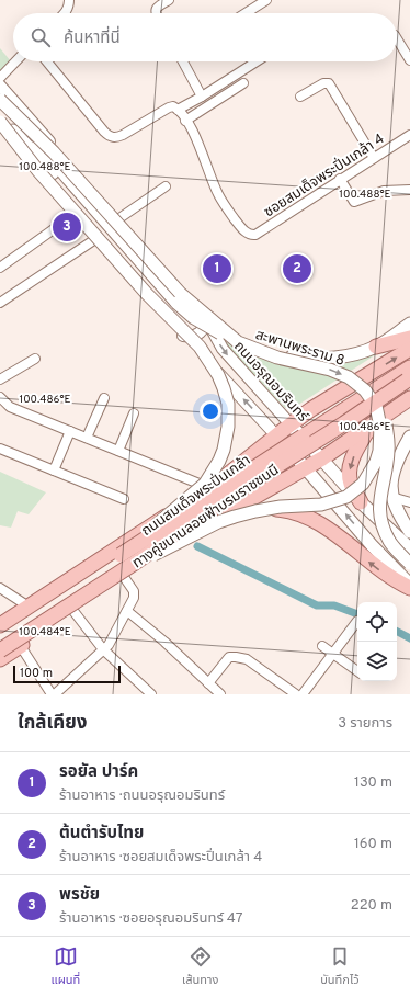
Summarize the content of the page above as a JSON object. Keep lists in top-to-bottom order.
{
  "streets": {
    "main road": [
      "สะพานพระราม 8",
      "ถนนอรุณอมรินทร์",
      "ถนนสมเด็จพระปิ่นเกล้า",
      "ทางคู่ขนานลอยฟ้าบรมราชชนนี"
    ],
    "street": ["ซอยสมเด็จพระปิ่นเกล้า 4"]
  },
  "crossings": [
    ["สะพานพระราม 8", "ทางคู่ขนานลอยฟ้าบรมราชชนนี"],
    ["ถนนอรุณอมรินทร์", "ถนนสมเด็จพระปิ่นเกล้า"],
    ["ถนนสมเด็จพระปิ่นเกล้า", "ทางคู่ขนานลอยฟ้าบรมราชชนนี"]
  ],
  "scale_bar": "100 m",
  "page": {
    "search": "ค้นหาที่นี่",
    "pins": ["3", "1", "2"],
    "scale": "100 m",
    "heading": ["ใกล้เคียง", "3 รายการ"],
    "list": [
      {
        "mark": "1",
        "name": "รอยัล ปาร์ค",
        "note": "ร้านอาหาร · ถนนอรุณอมรินทร์",
        "value": "130 m"
      },
      {
        "mark": "2",
        "name": "ต้นตำรับไทย",
        "note": "ร้านอาหาร · ซอยสมเด็จพระปิ่นเกล้า 4",
        "value": "160 m"
      },
      {
        "mark": "3",
        "name": "พรชัย",
        "note": "ร้านอาหาร · ซอยอรุณอมรินทร์ 47",
        "value": "220 m"
      }
    ],
    "nav": ["แผนที่", "เส้นทาง", "บันทึกไว้"]
  },
  "coordinates": ["100.488°E", "100.486°E", "100.484°E"]
}
